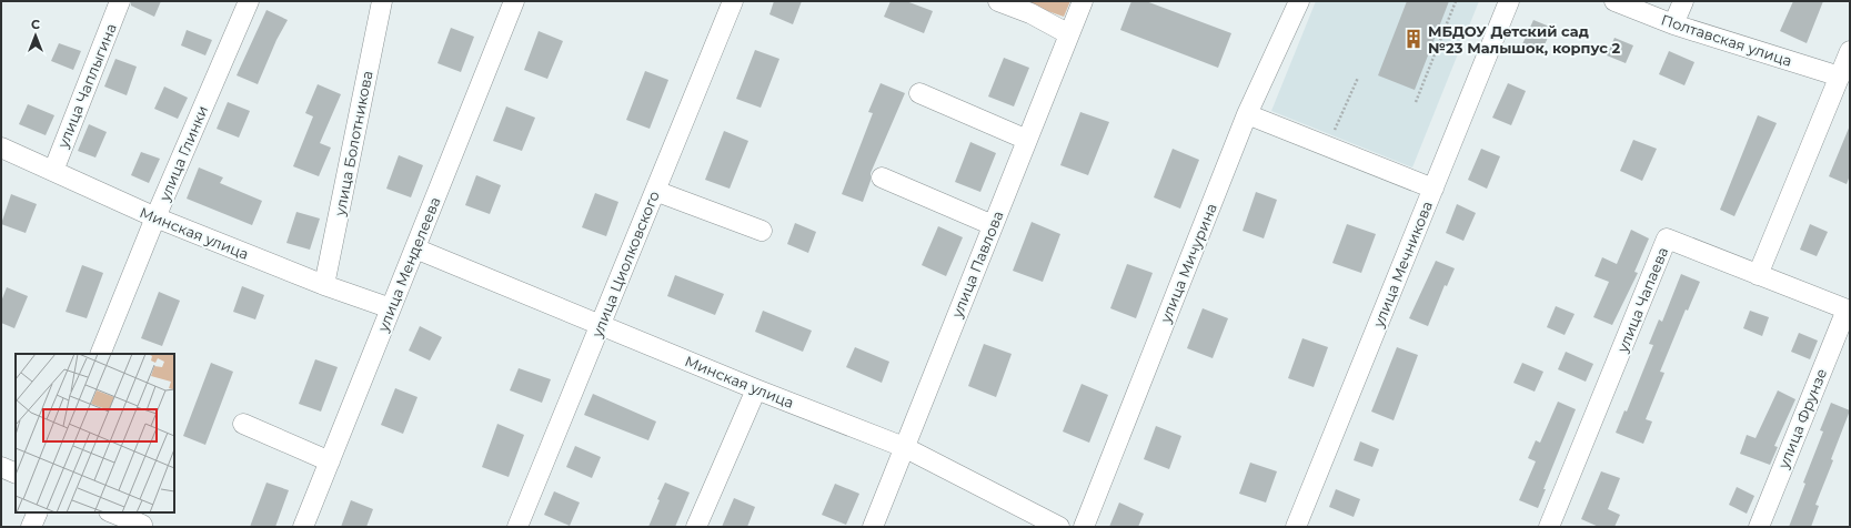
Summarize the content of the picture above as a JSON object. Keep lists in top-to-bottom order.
{
  "streets": {
    "street": [
      "Полтавская улица",
      "улица Чаплыгина",
      "улица Болотникова",
      "улица Глинки",
      "Минская улица",
      "улица Мичурина",
      "улица Менделеева",
      "улица Циолковского",
      "улица Павлова",
      "улица Мечникова",
      "улица Чапаева",
      "улица Фрунзе"
    ]
  },
  "crossings": [
    ["улица Чаплыгина", "Минская улица"],
    ["улица Болотникова", "Минская улица"],
    ["улица Глинки", "Минская улица"],
    ["Минская улица", "улица Менделеева"],
    ["Минская улица", "улица Циолковского"],
    ["Минская улица", "улица Павлова"]
  ],
  "places": {
    "building": ["МБДОУ Детский сад №23 Малышок, корпус 2"]
  },
  "north": "top"
}
